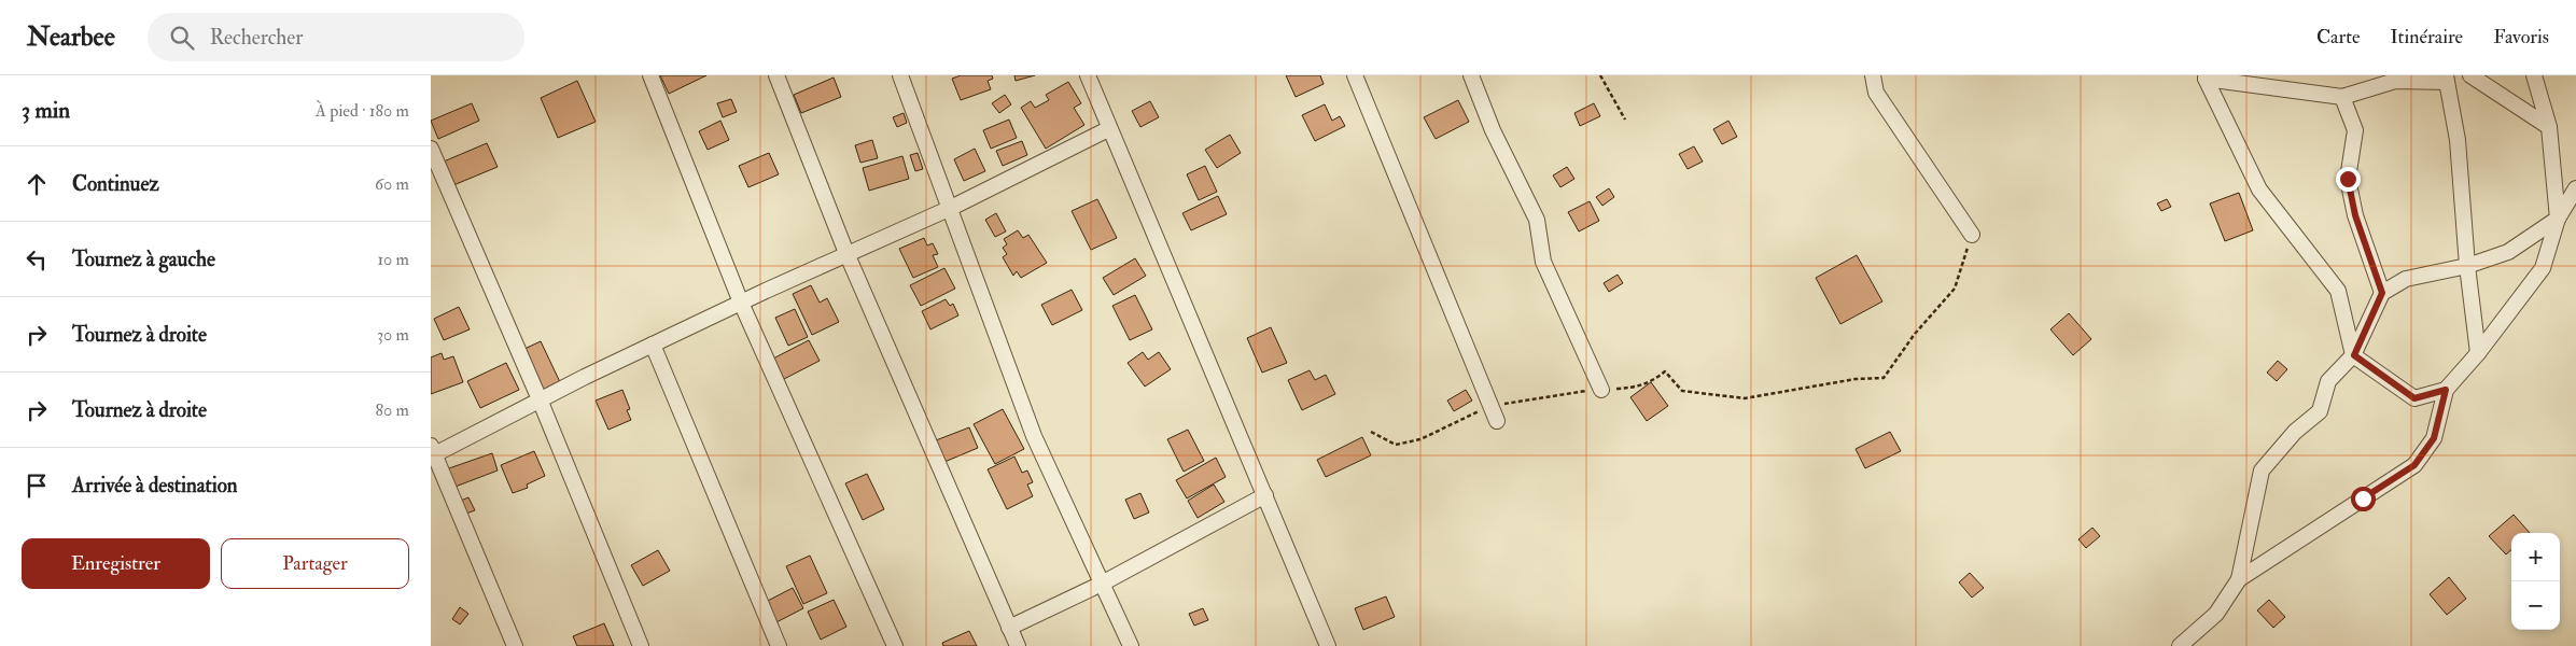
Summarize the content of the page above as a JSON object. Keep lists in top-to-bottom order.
{
  "page": {
    "header": "Nearbee",
    "search": "Rechercher",
    "nav": ["Carte", "Itinéraire", "Favoris"],
    "heading": ["3 min", "À pied · 180 m"],
    "list": [
      ["Continuez", "60 m"],
      ["Tournez à gauche", "10 m"],
      ["Tournez à droite", "30 m"],
      ["Tournez à droite", "80 m"],
      "Arrivée à destination"
    ],
    "buttons": ["Enregistrer", "Partager"],
    "map_buttons": ["+", "−"]
  }
}
